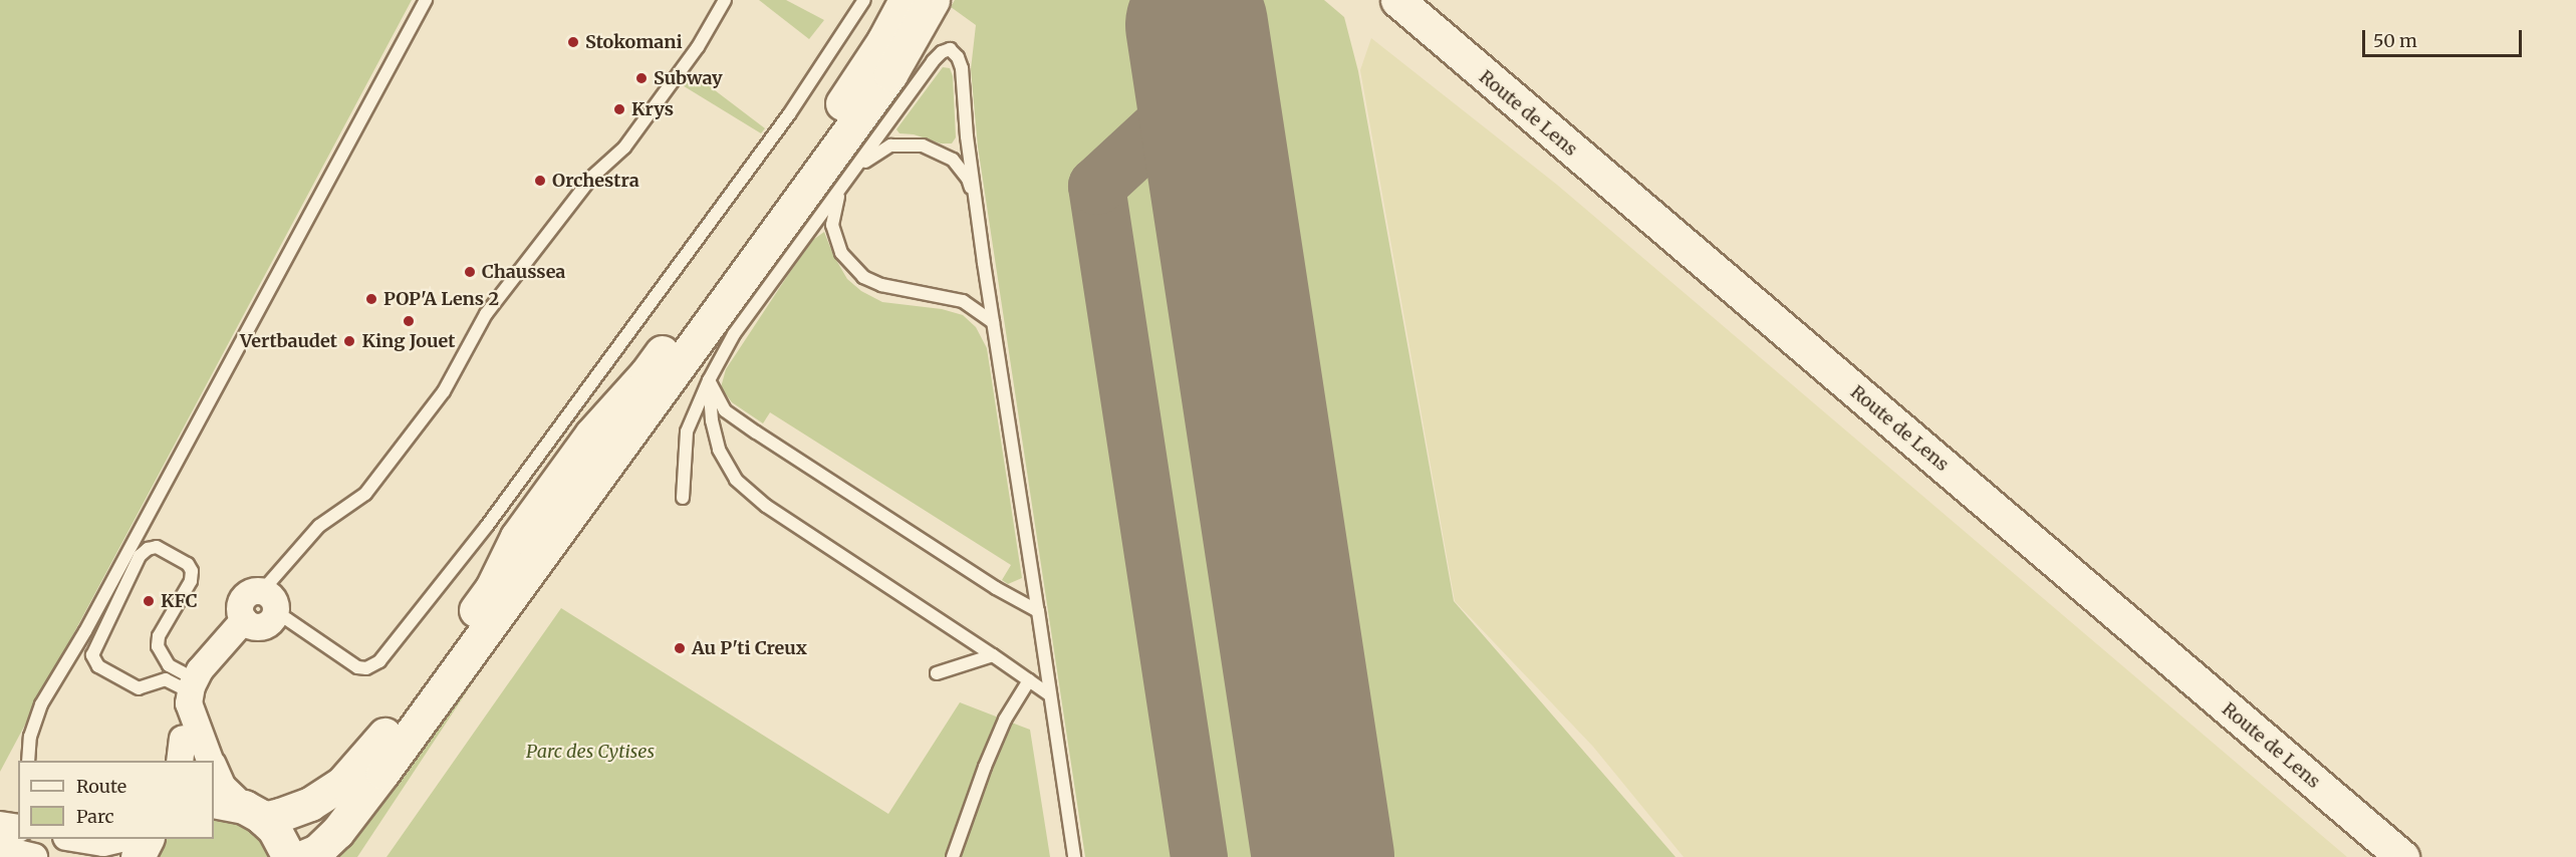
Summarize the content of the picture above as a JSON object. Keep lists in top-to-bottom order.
{
  "streets": {
    "street": ["Route de Lens"]
  },
  "parks": ["Parc des Cytises"],
  "places": [
    "Stokomani",
    "Subway",
    "Krys",
    "Orchestra",
    "Chaussea",
    "POP'A Lens 2",
    "King Jouet",
    "Vertbaudet",
    "KFC",
    "Au P'ti Creux"
  ],
  "legend": ["Route", "Parc"],
  "scale_bar": "50 m"
}
